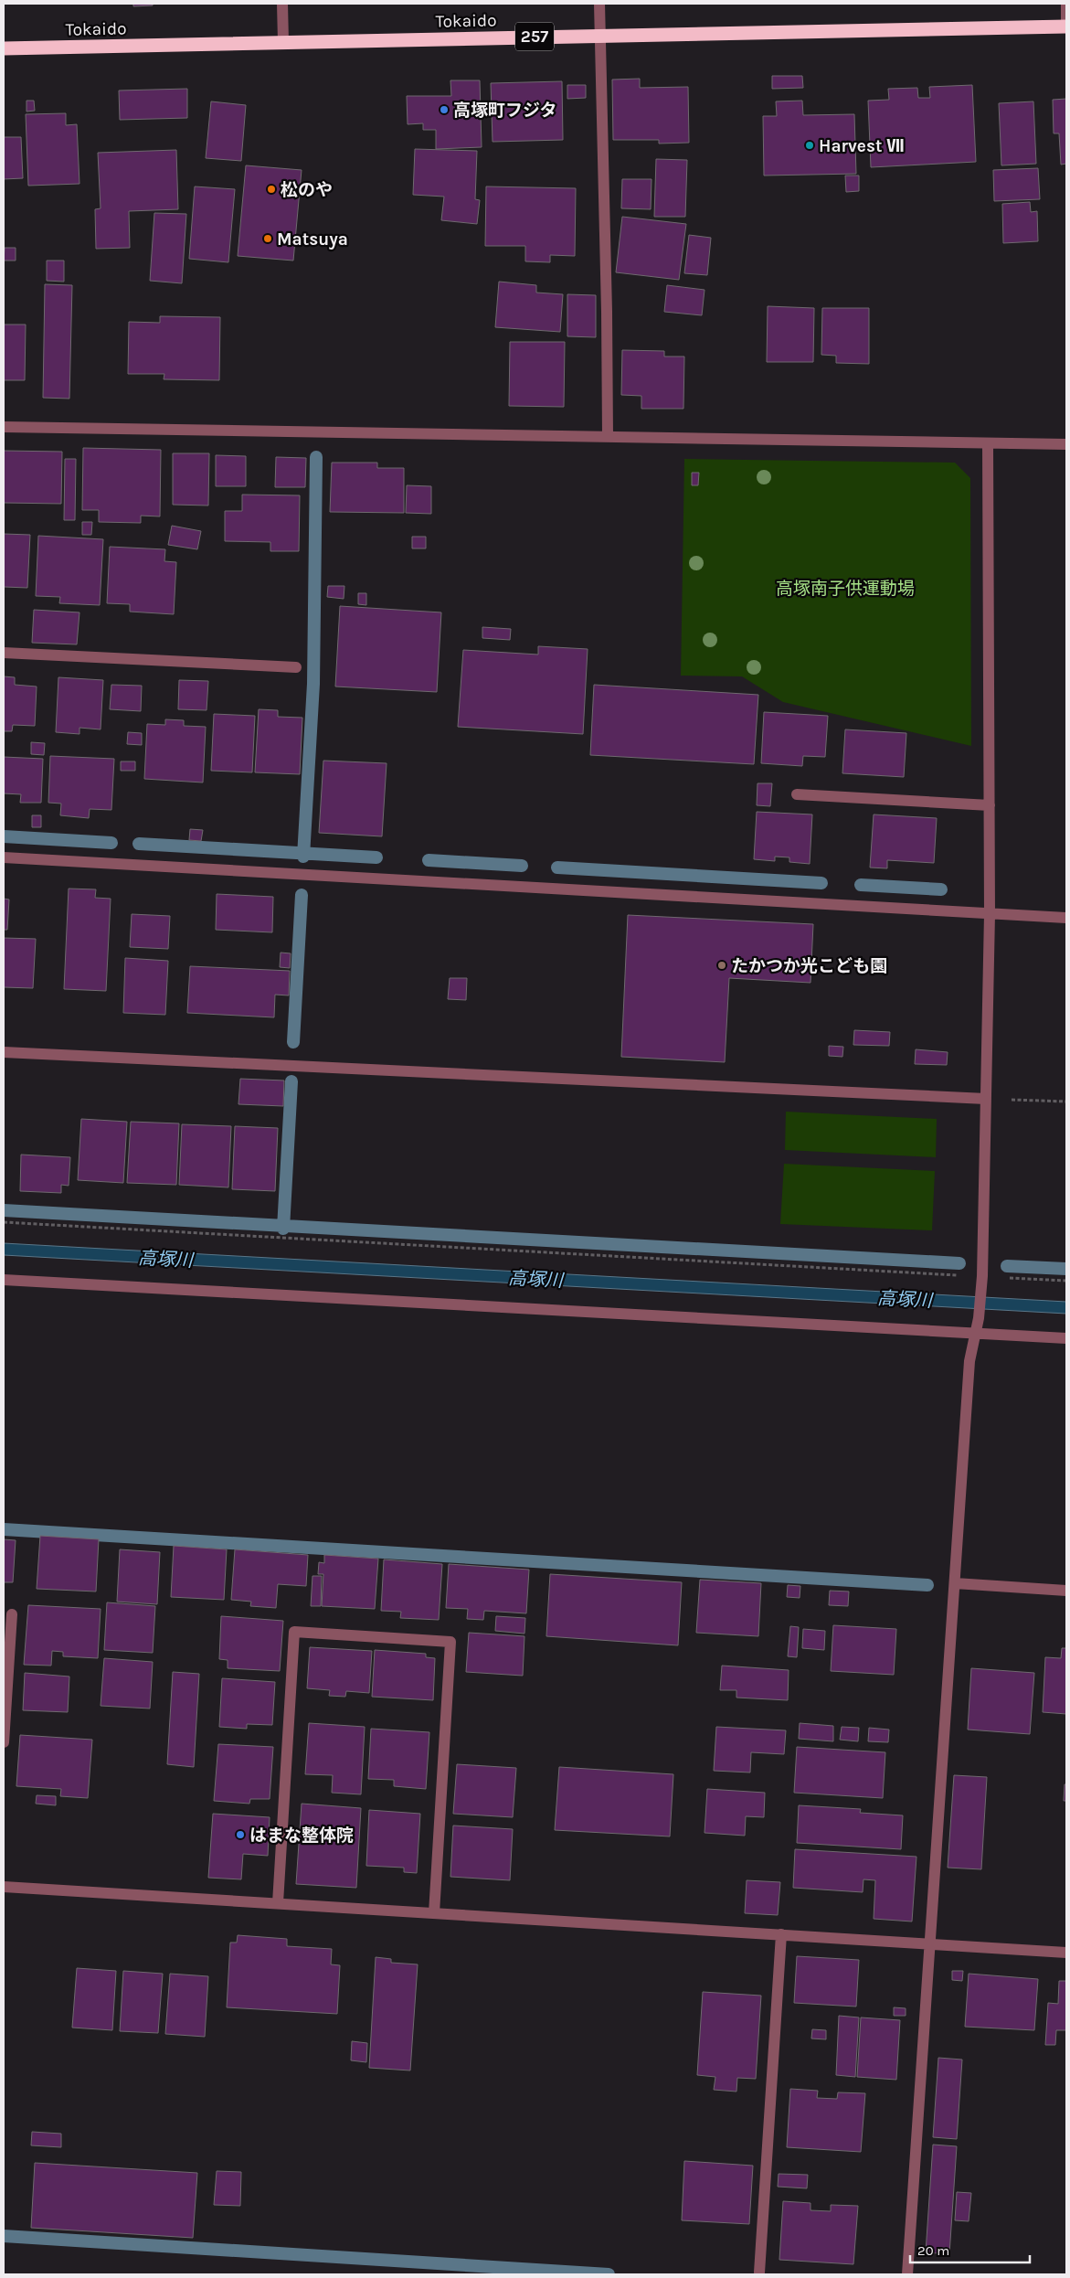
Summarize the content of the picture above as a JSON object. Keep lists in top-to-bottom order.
{
  "streets": {
    "highway": ["Tokaido", "257"]
  },
  "water": ["高塚川"],
  "parks": ["高塚南子供運動場"],
  "places": [
    "高塚町フジタ",
    "Harvest Ⅶ",
    "松のや",
    "Matsuya",
    "たかつか光こども園",
    "はまな整体院"
  ],
  "scale_bar": "20 m"
}
